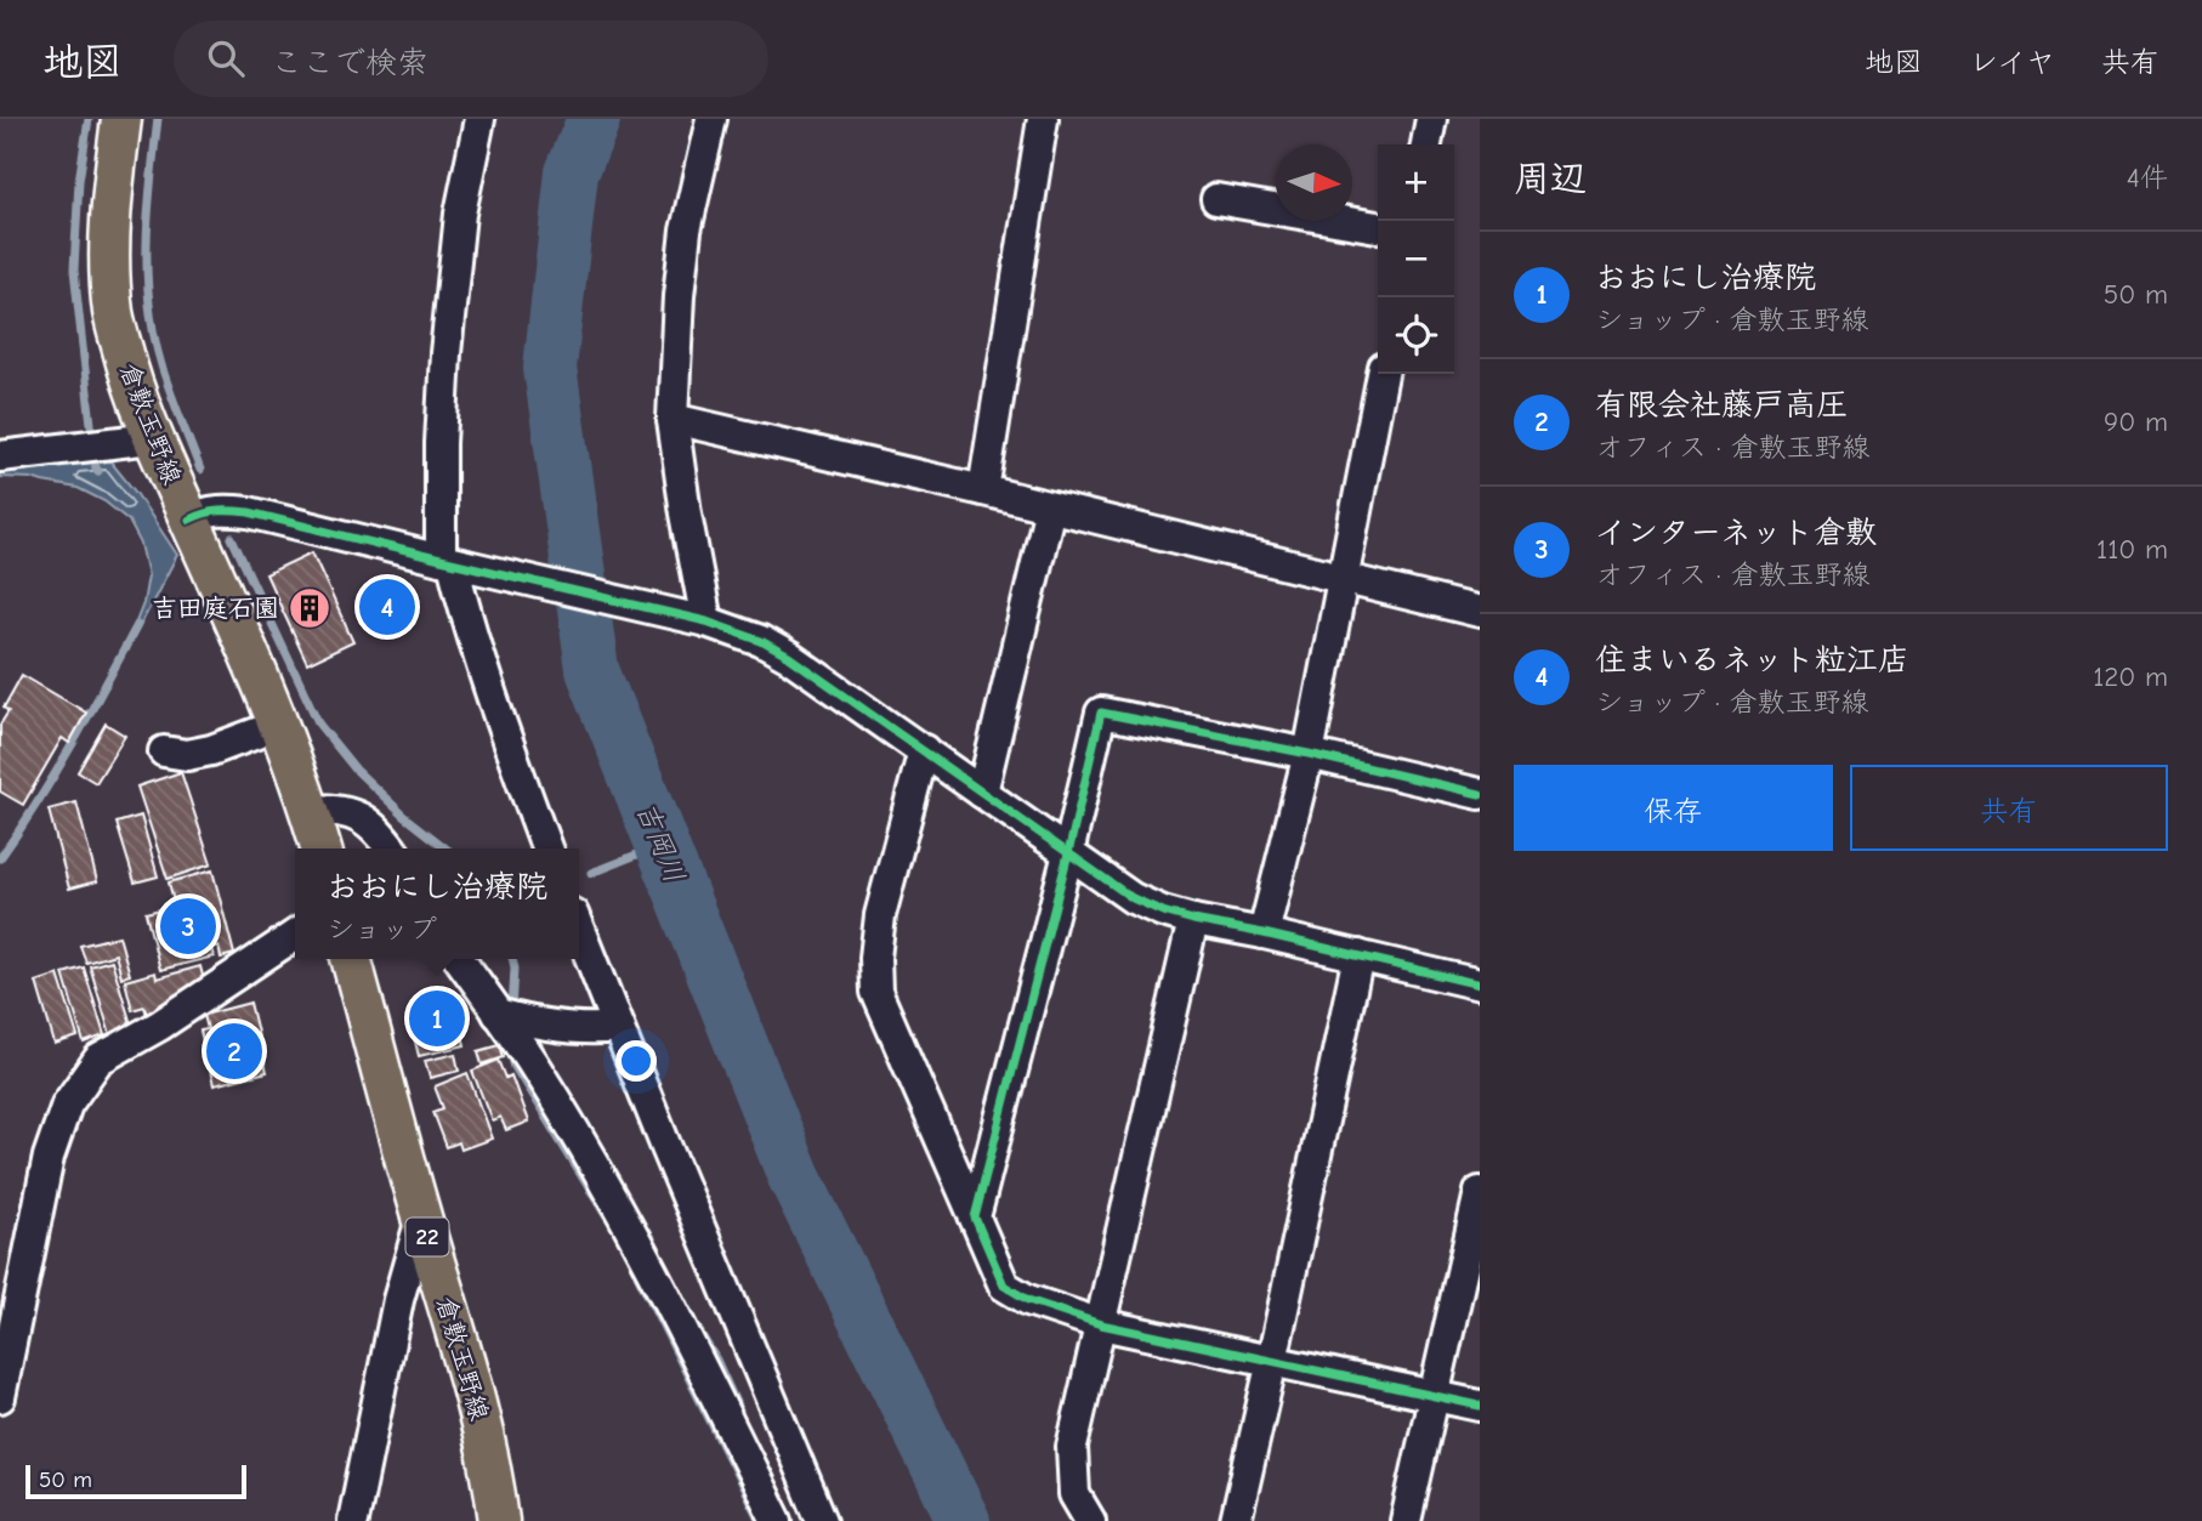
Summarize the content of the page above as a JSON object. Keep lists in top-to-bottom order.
{
  "streets": {
    "main road": ["倉敷玉野線", "22"]
  },
  "water": ["吉岡川"],
  "places": {
    "building": ["吉田庭石園"]
  },
  "scale_bar": "50 m",
  "north": "right",
  "page": {
    "header": "地図",
    "search": "ここで検索",
    "nav": ["地図", "レイヤ", "共有"],
    "heading": ["周辺", "4件"],
    "map_buttons": ["+", "−"],
    "list": [
      {
        "mark": "1",
        "name": "おおにし治療院",
        "note": "ショップ · 倉敷玉野線",
        "value": "50 m"
      },
      {
        "mark": "2",
        "name": "有限会社藤戸高圧",
        "note": "オフィス · 倉敷玉野線",
        "value": "90 m"
      },
      {
        "mark": "3",
        "name": "インターネット倉敷",
        "note": "オフィス · 倉敷玉野線",
        "value": "110 m"
      },
      {
        "mark": "4",
        "name": "住まいるネット粒江店",
        "note": "ショップ · 倉敷玉野線",
        "value": "120 m"
      }
    ],
    "pins": [
      "4",
      "3",
      "1",
      "2"
    ],
    "buttons": ["保存", "共有"],
    "popup": ["おおにし治療院", "ショップ"],
    "scale": "50 m"
  }
}
